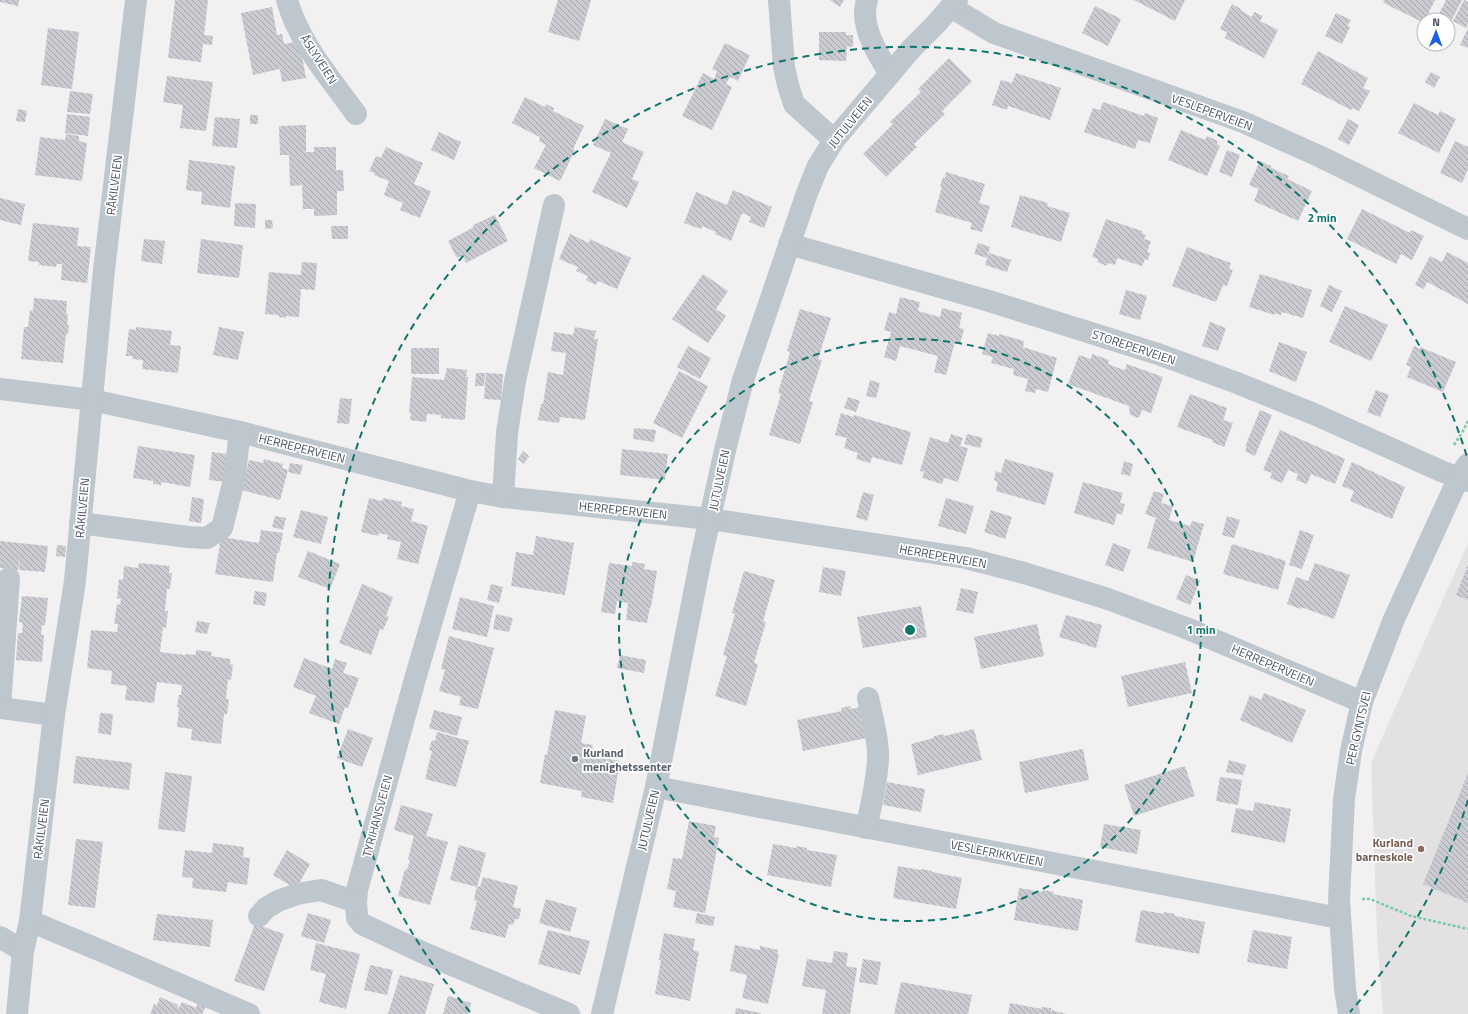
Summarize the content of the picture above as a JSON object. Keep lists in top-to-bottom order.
{
  "streets": {
    "street": [
      "ÅSLYVEIEN",
      "VESLEPERVEIEN",
      "JUTULVEIEN",
      "RÅKILVEIEN",
      "STOREPERVEIEN",
      "HERREPERVEIEN",
      "PER GYNTSVEI",
      "TYRIHANSVEIEN",
      "VESLEFRIKKVEIEN"
    ]
  },
  "crossings": [
    ["VESLEPERVEIEN", "JUTULVEIEN"],
    ["JUTULVEIEN", "STOREPERVEIEN"],
    ["JUTULVEIEN", "HERREPERVEIEN"],
    ["JUTULVEIEN", "VESLEFRIKKVEIEN"],
    ["RÅKILVEIEN", "HERREPERVEIEN"],
    ["STOREPERVEIEN", "PER GYNTSVEI"],
    ["HERREPERVEIEN", "PER GYNTSVEI"],
    ["HERREPERVEIEN", "TYRIHANSVEIEN"],
    ["PER GYNTSVEI", "VESLEFRIKKVEIEN"]
  ],
  "places": ["Kurland menighetssenter", "Kurland barneskole"],
  "north": "top",
  "rings": ["2 min", "1 min"]
}
